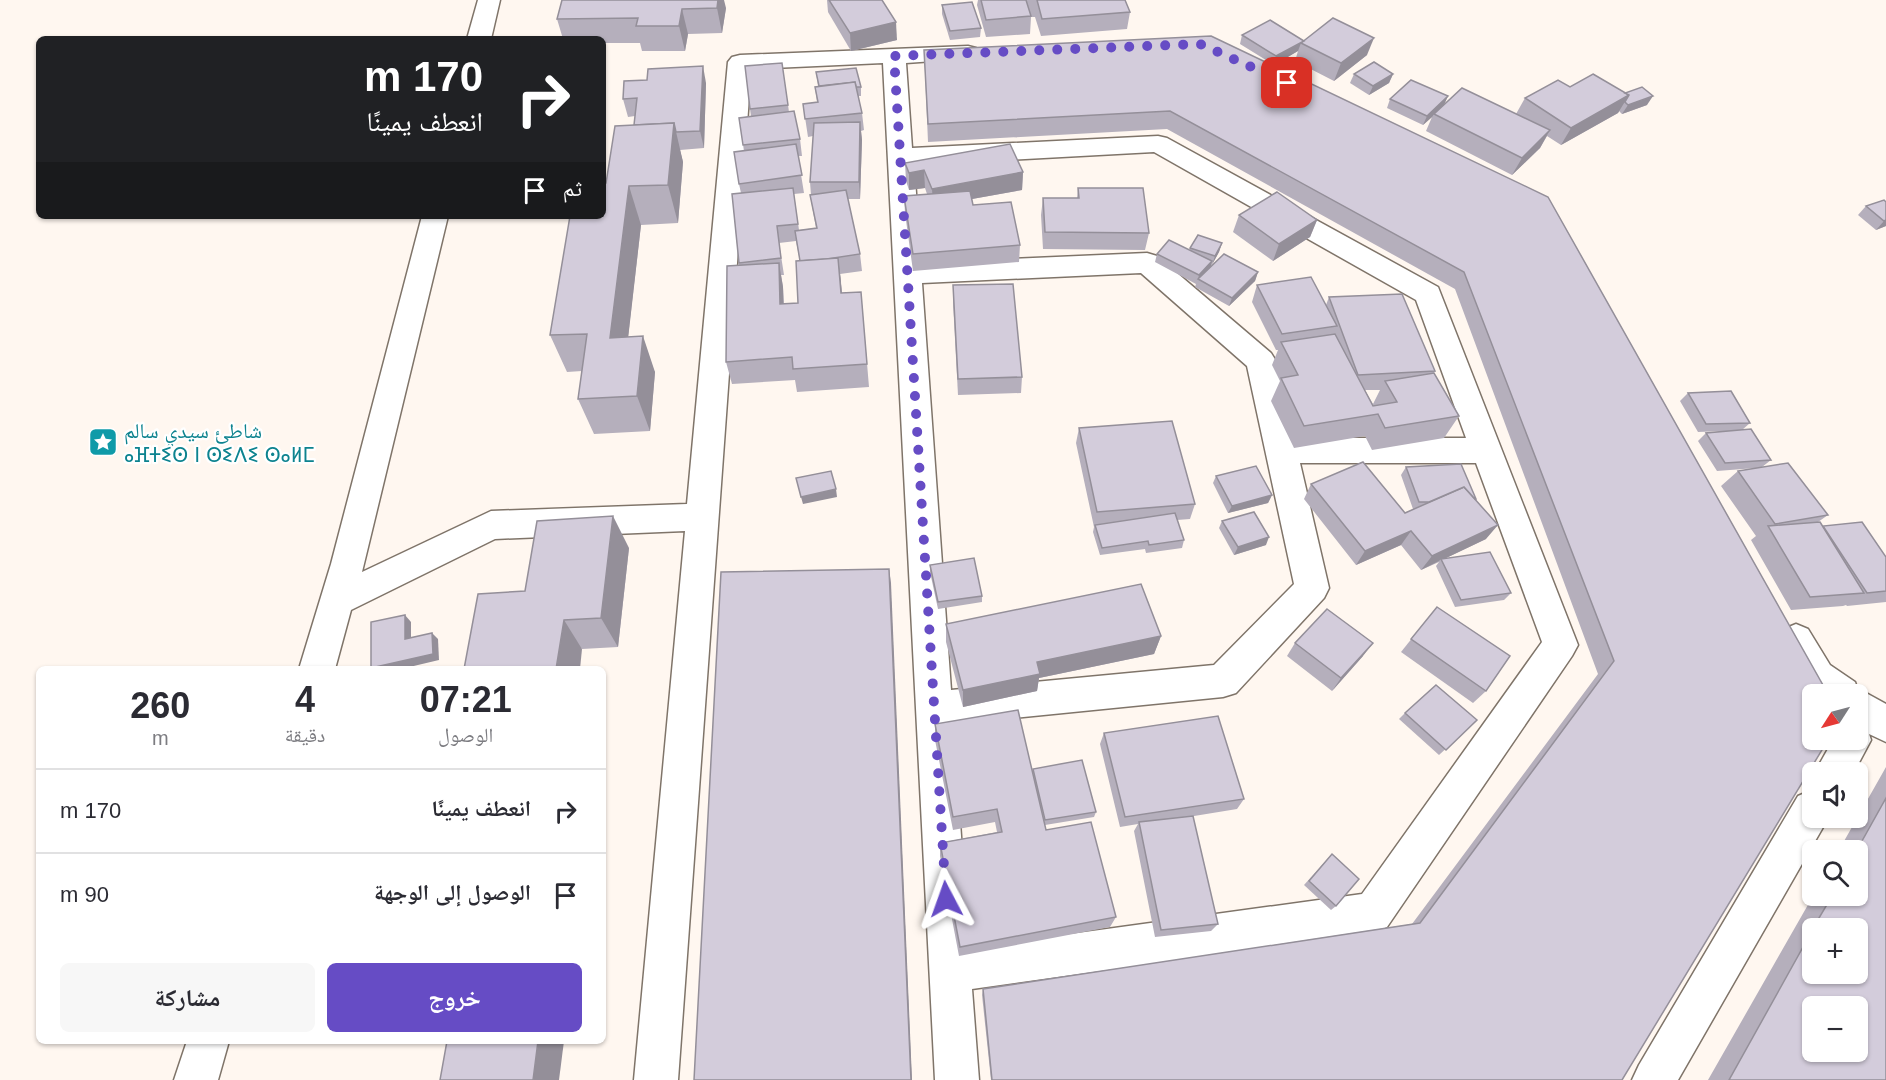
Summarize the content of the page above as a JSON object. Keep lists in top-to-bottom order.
{
  "places": {
    "place": ["شاطئ سيدي سالم ⴰⴼⵜⵉⵙ ⵏ ⵙⵉⴷⵉ ⵙⴰⵍⵎ"]
  },
  "north": "bottom left",
  "page": {
    "turn": ["170 m", "انعطف يمينًا"],
    "then": "ثم",
    "eta": [
      "07:21",
      "الوصول",
      "4",
      "دقيقة",
      "260",
      "m"
    ],
    "map_buttons": ["+", "−"],
    "list": [
      {
        "name": "انعطف يمينًا",
        "value": "170 m"
      },
      {
        "name": "الوصول إلى الوجهة",
        "value": "90 m"
      }
    ],
    "buttons": ["خروج", "مشاركة"]
  }
}
